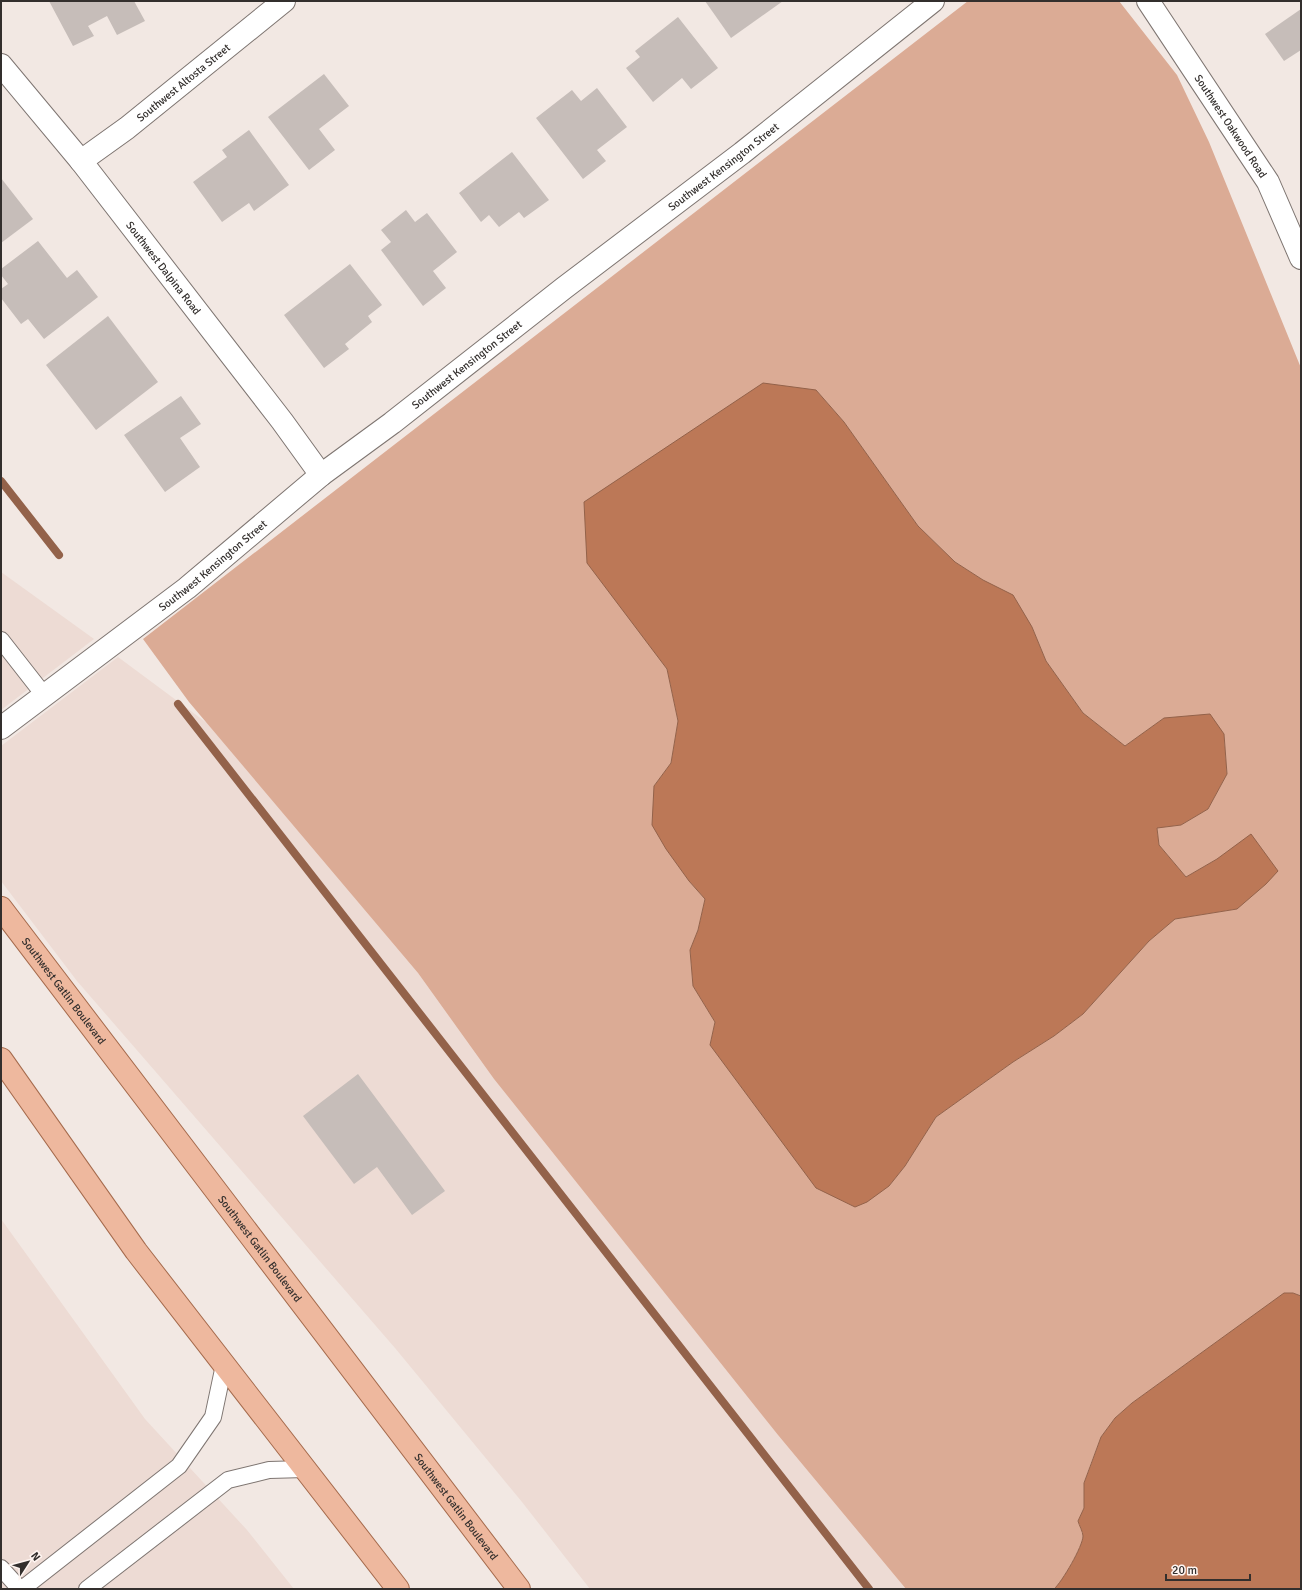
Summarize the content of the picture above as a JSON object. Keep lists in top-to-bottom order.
{
  "streets": {
    "main road": ["Southwest Gatlin Boulevard"],
    "street": [
      "Southwest Altosta Street",
      "Southwest Oakwood Road",
      "Southwest Kensington Street",
      "Southwest Dalpina Road"
    ]
  },
  "crossings": [
    ["Southwest Altosta Street", "Southwest Dalpina Road"],
    ["Southwest Kensington Street", "Southwest Dalpina Road"]
  ],
  "scale_bar": "20 m",
  "north": "top right"
}
